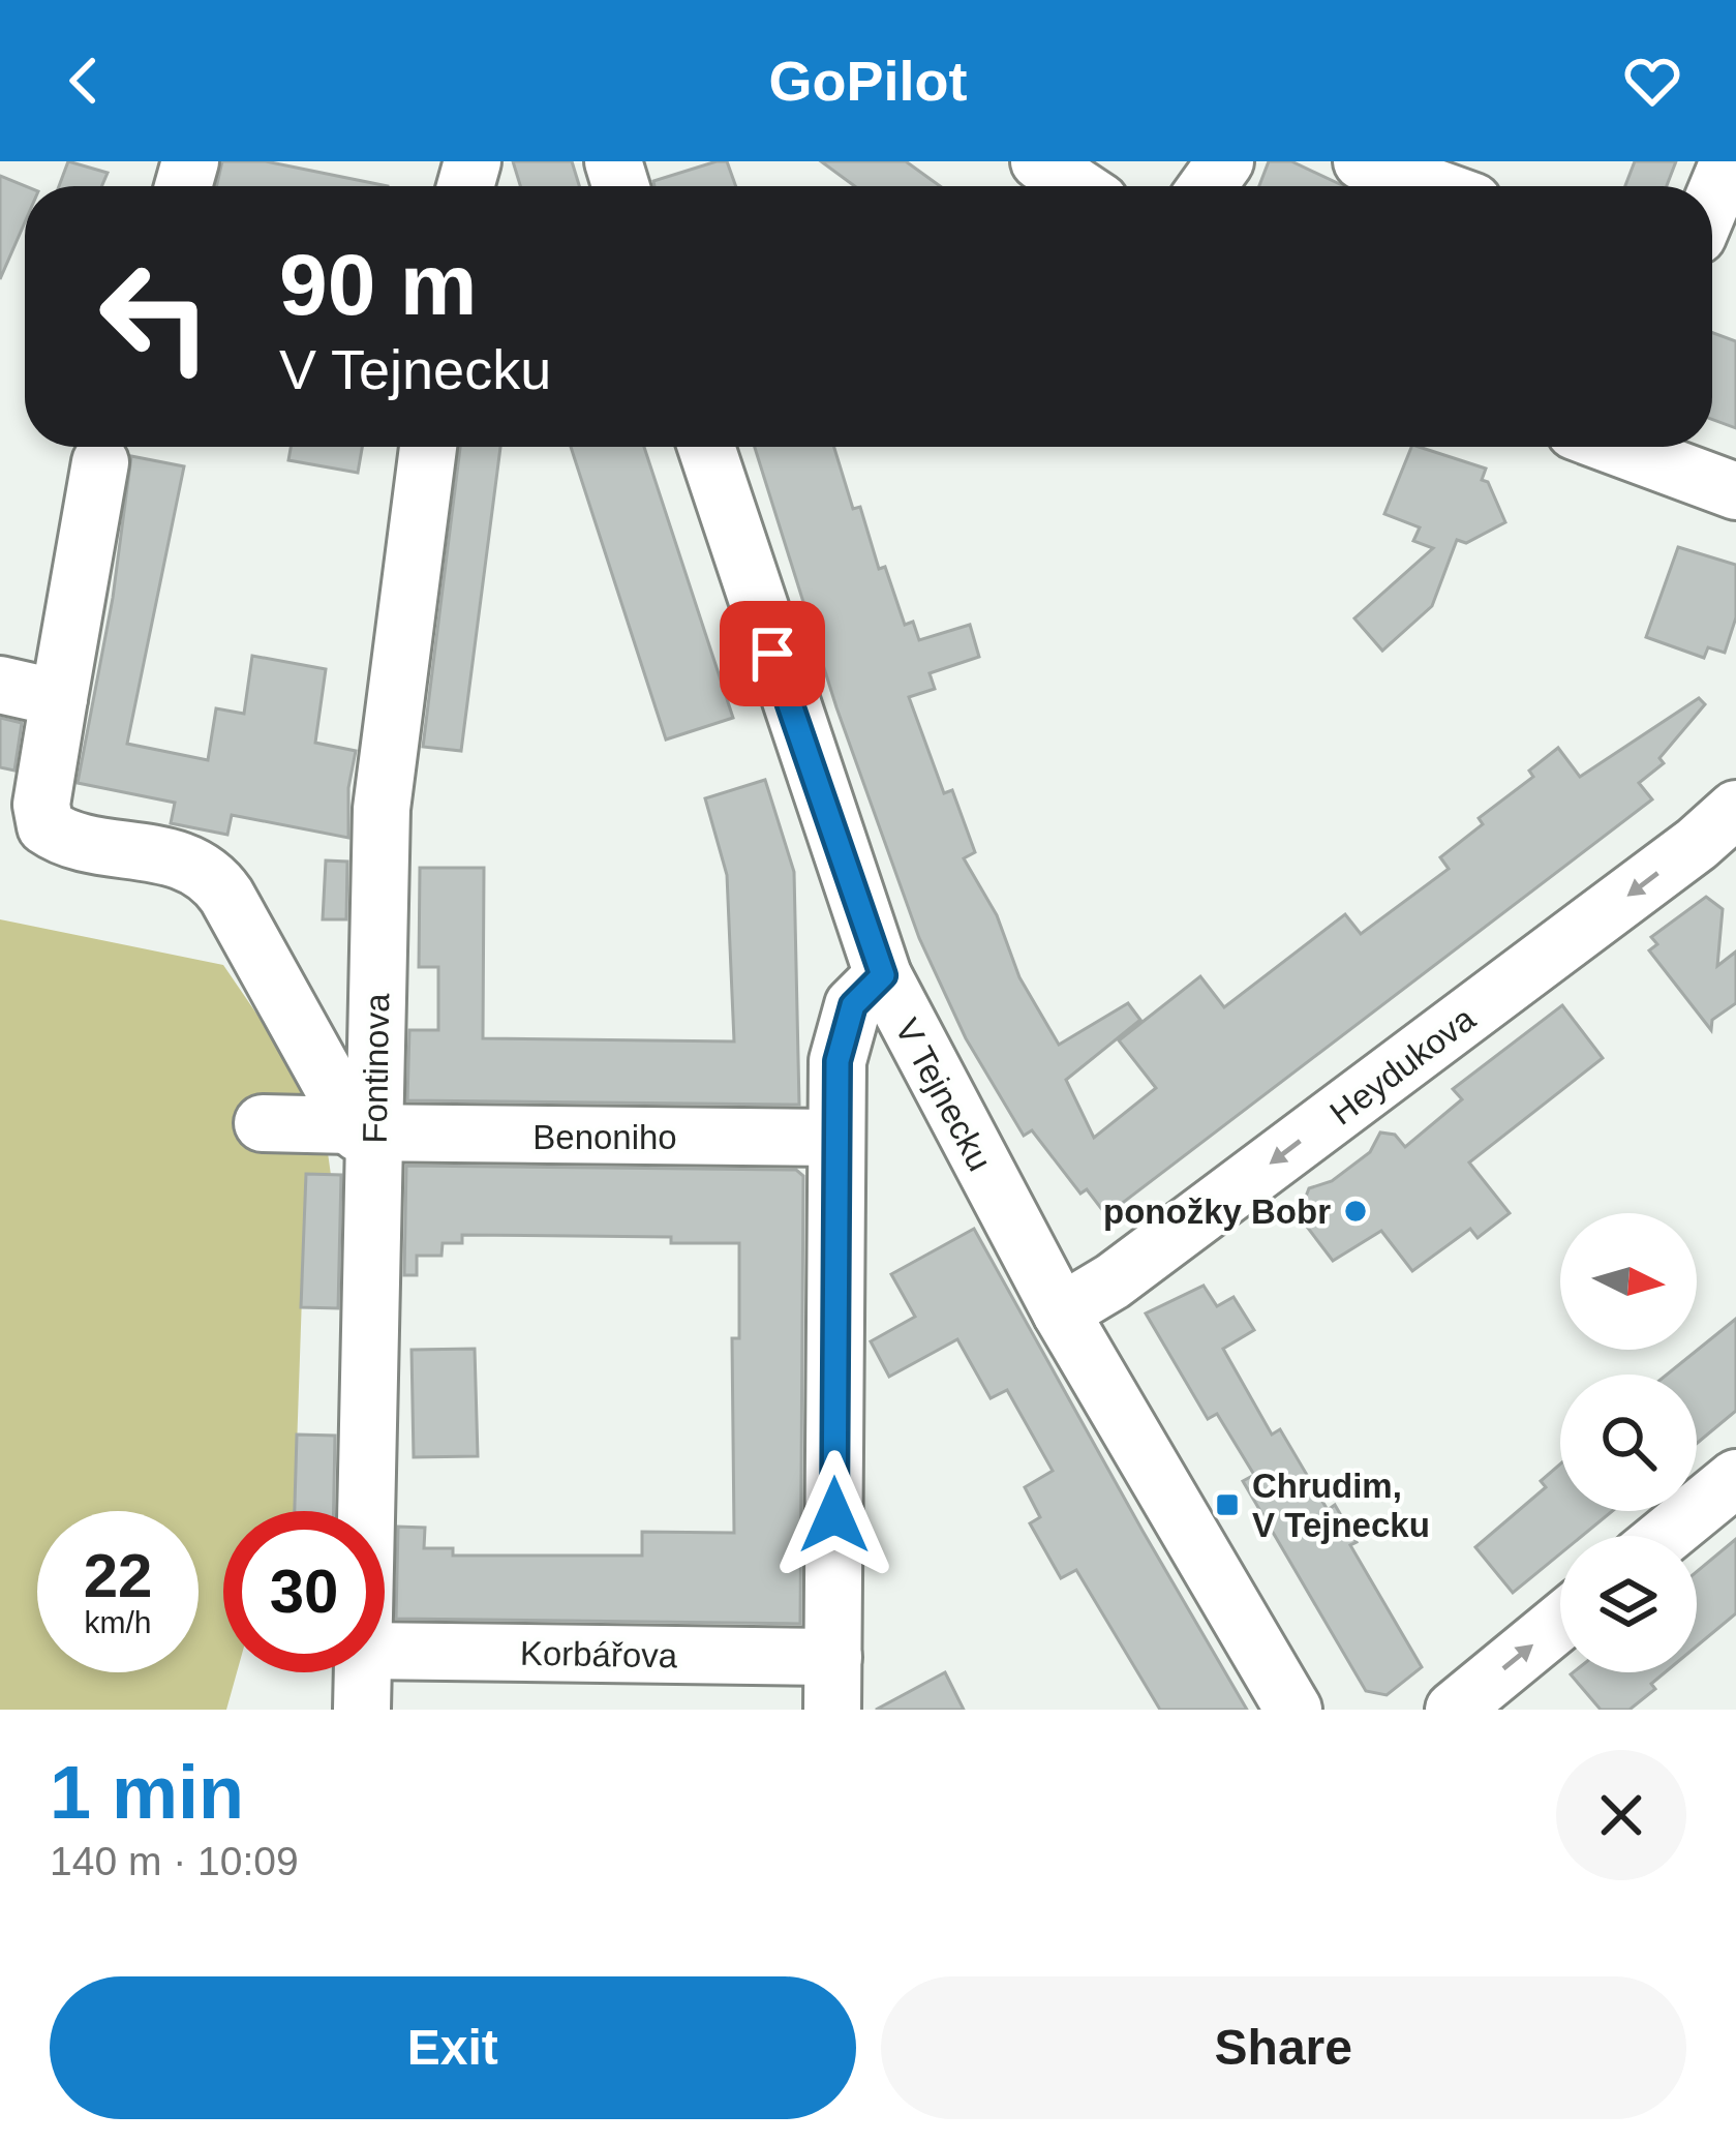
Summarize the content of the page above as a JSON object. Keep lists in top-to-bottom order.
{
  "streets": {
    "street": [
      "Heydukova",
      "Fontinova",
      "V Tejnecku",
      "Benoniho",
      "Korbářova"
    ]
  },
  "crossings": [
    ["Heydukova", "V Tejnecku"],
    ["Fontinova", "Benoniho"]
  ],
  "one_way": ["Heydukova"],
  "places": {
    "other": ["ponožky Bobr"],
    "transit": ["Chrudim, V Tejnecku"]
  },
  "north": "right",
  "page": {
    "header": "GoPilot",
    "turn": ["90 m", "V Tejnecku"],
    "speed": "22 km/h",
    "limit": "30",
    "heading": ["1 min", "140 m · 10:09"],
    "buttons": ["Exit", "Share"]
  }
}
